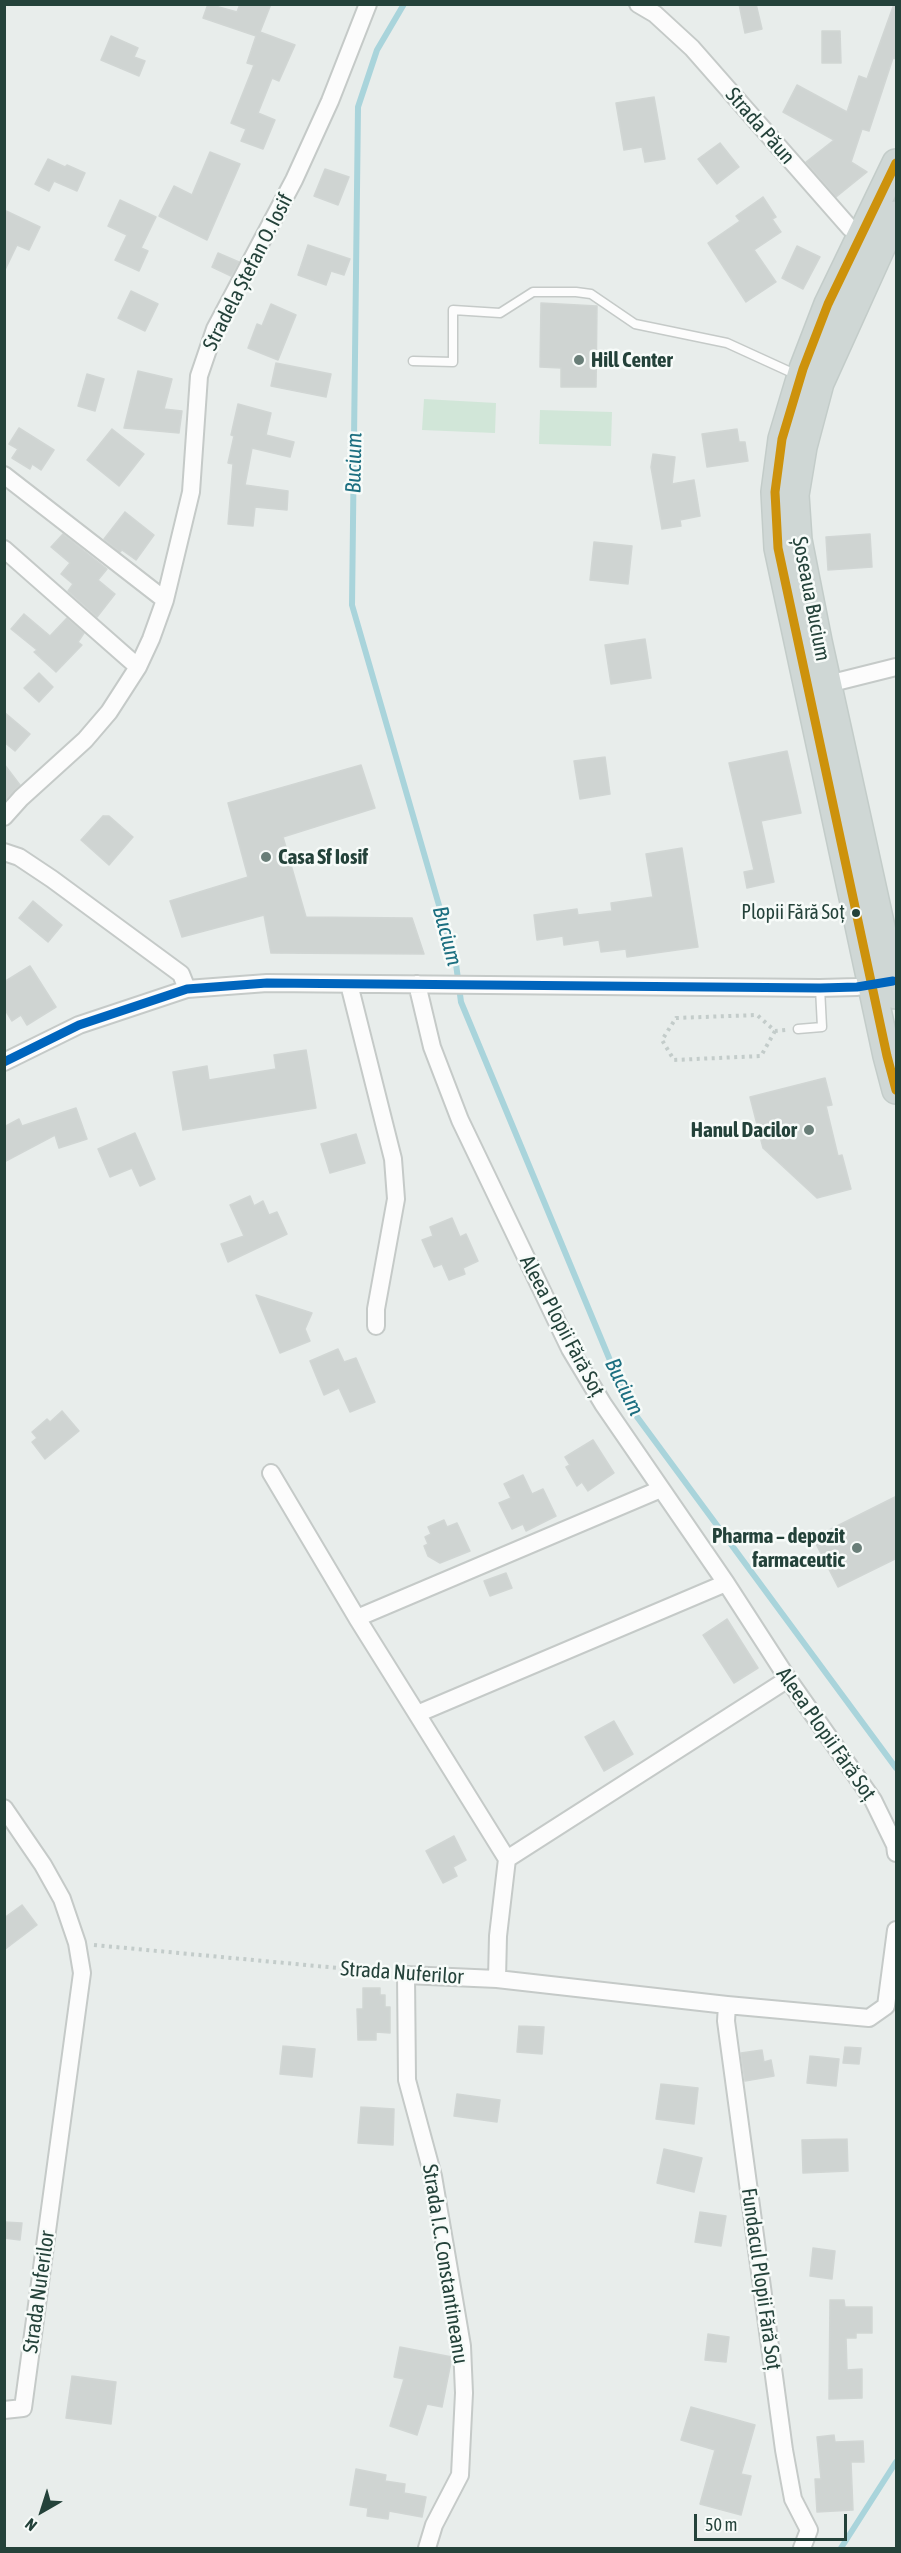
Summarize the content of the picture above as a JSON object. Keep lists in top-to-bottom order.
{
  "streets": {
    "main road": ["Șoseaua Bucium"],
    "street": [
      "Strada Păun",
      "Stradela Ștefan O. Iosif",
      "Aleea Plopii Fără Soț",
      "Strada Nuferilor",
      "Strada I.C. Constantineanu",
      "Fundacul Plopii Fără Soț"
    ]
  },
  "crossings": [
    ["Strada Păun", "Șoseaua Bucium"],
    ["Strada Nuferilor", "Strada I.C. Constantineanu"],
    ["Strada Nuferilor", "Fundacul Plopii Fără Soț"]
  ],
  "water": ["Bucium"],
  "places": [
    "Hill Center",
    "Casa Sf Iosif",
    "Plopii Fără Soț",
    "Hanul Dacilor",
    "Pharma – depozit farmaceutic"
  ],
  "scale_bar": "50 m",
  "north": "bottom left"
}
